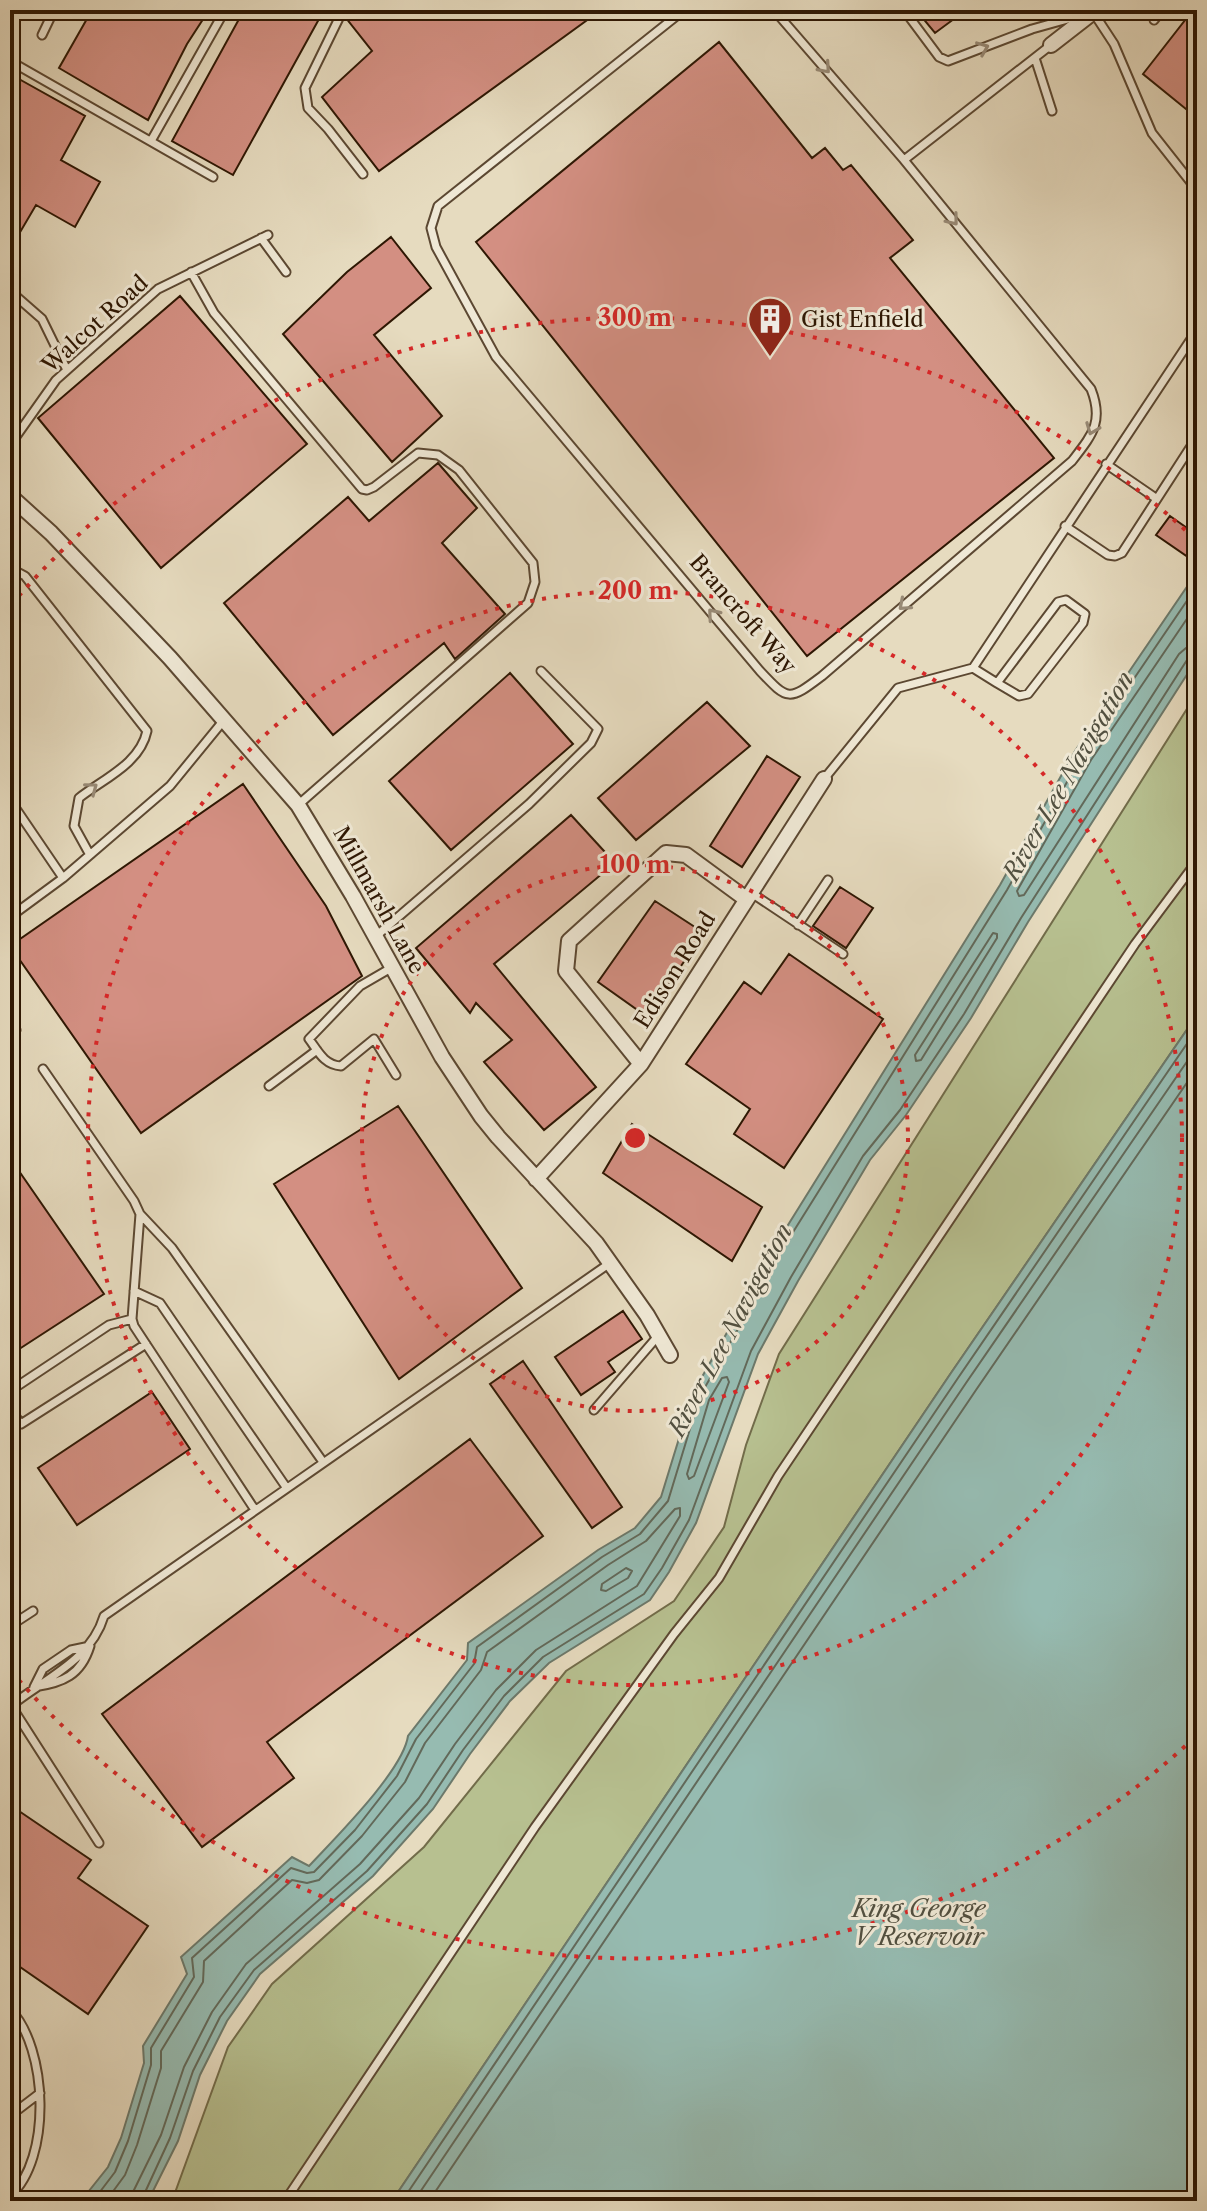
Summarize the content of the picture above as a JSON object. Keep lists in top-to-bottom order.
{
  "streets": {
    "street": ["Millmarsh Lane", "Edison Road"],
    "lane": ["Walcot Road", "Brancroft Way"]
  },
  "crossings": [
    ["Millmarsh Lane", "Edison Road"]
  ],
  "water": ["River Lee Navigation", "King George V Reservoir"],
  "places": {
    "building": ["Gist Enfield"]
  },
  "rings": ["300 m", "200 m", "100 m"]
}
